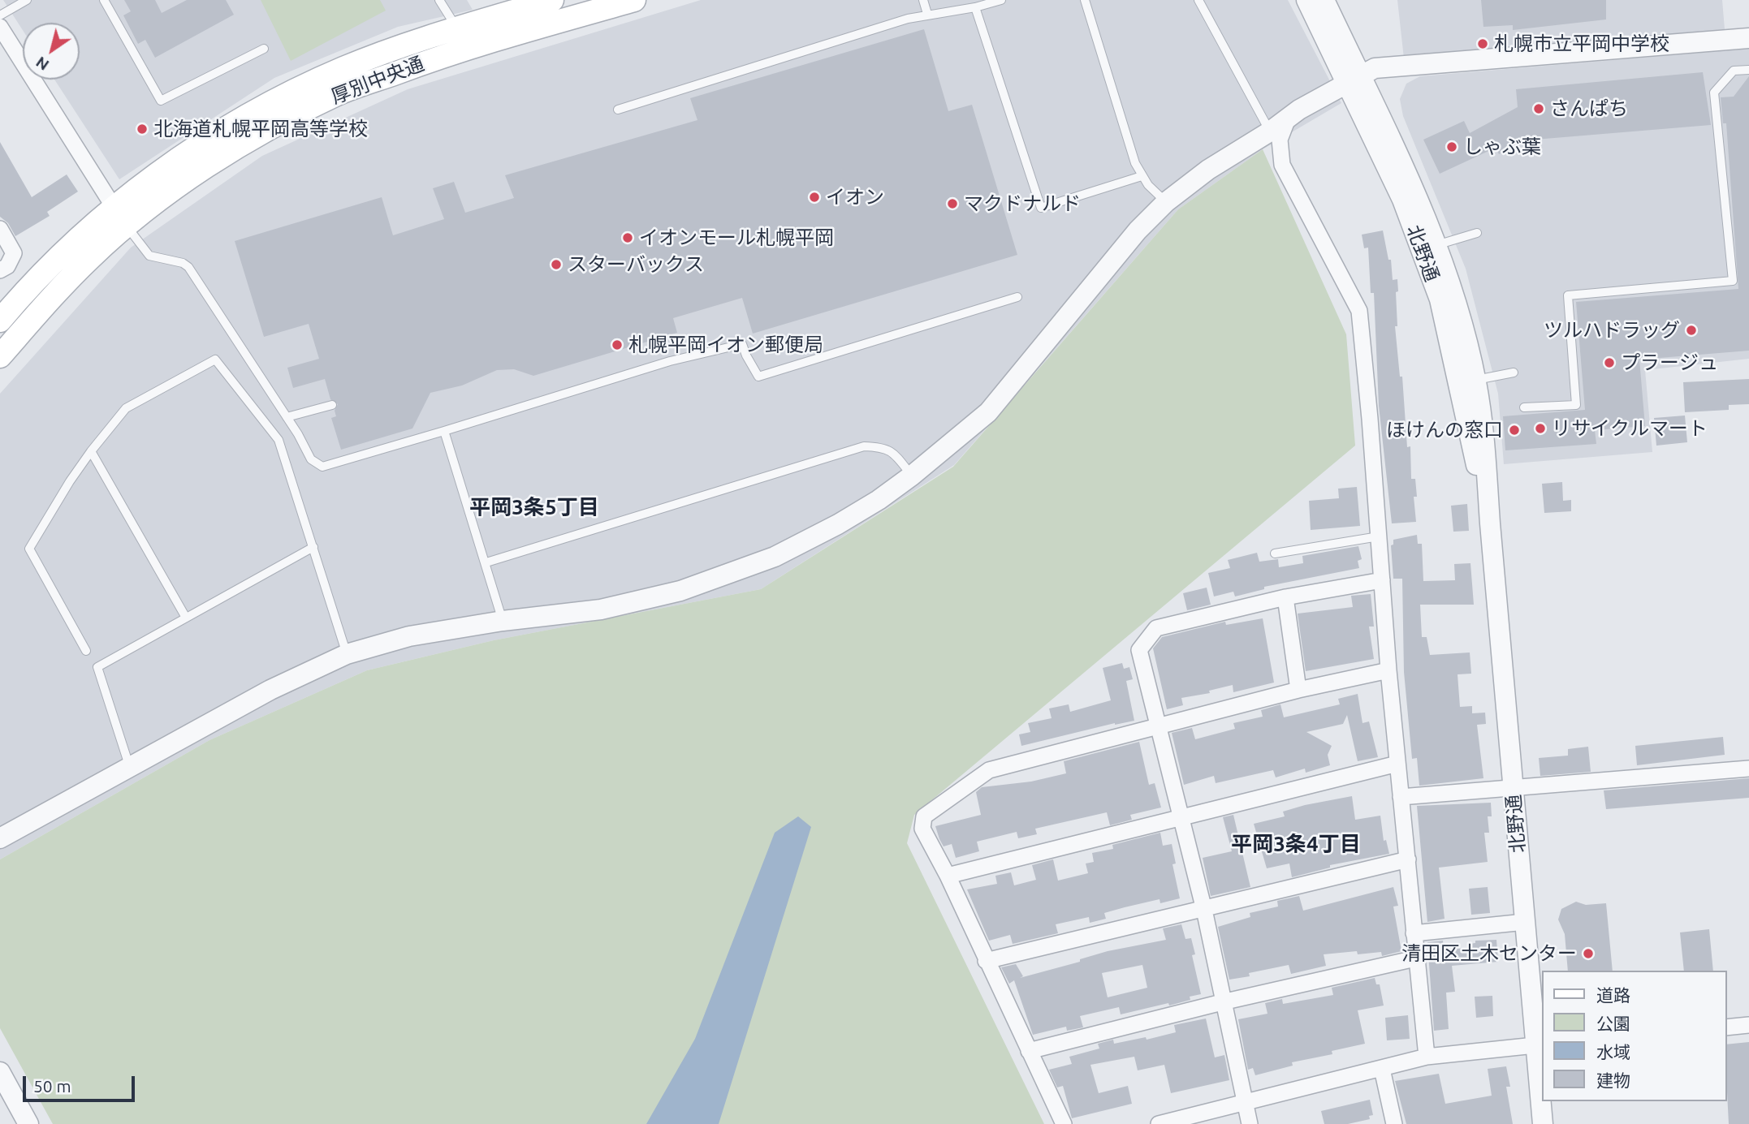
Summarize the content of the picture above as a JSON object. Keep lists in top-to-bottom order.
{
  "streets": {
    "main road": ["厚別中央通"],
    "street": ["北野通"]
  },
  "districts": ["平岡3条5丁目", "平岡3条4丁目"],
  "places": [
    "札幌市立平岡中学校",
    "さんぱち",
    "北海道札幌平岡高等学校",
    "しゃぶ葉",
    "イオン",
    "マクドナルド",
    "イオンモール札幌平岡",
    "スターバックス",
    "ツルハドラッグ",
    "札幌平岡イオン郵便局",
    "プラージュ",
    "リサイクルマート",
    "ほけんの窓口",
    "清田区土木センター"
  ],
  "legend": [
    "道路",
    "公園",
    "水域",
    "建物"
  ],
  "scale_bar": "50 m",
  "north": "bottom left"
}
